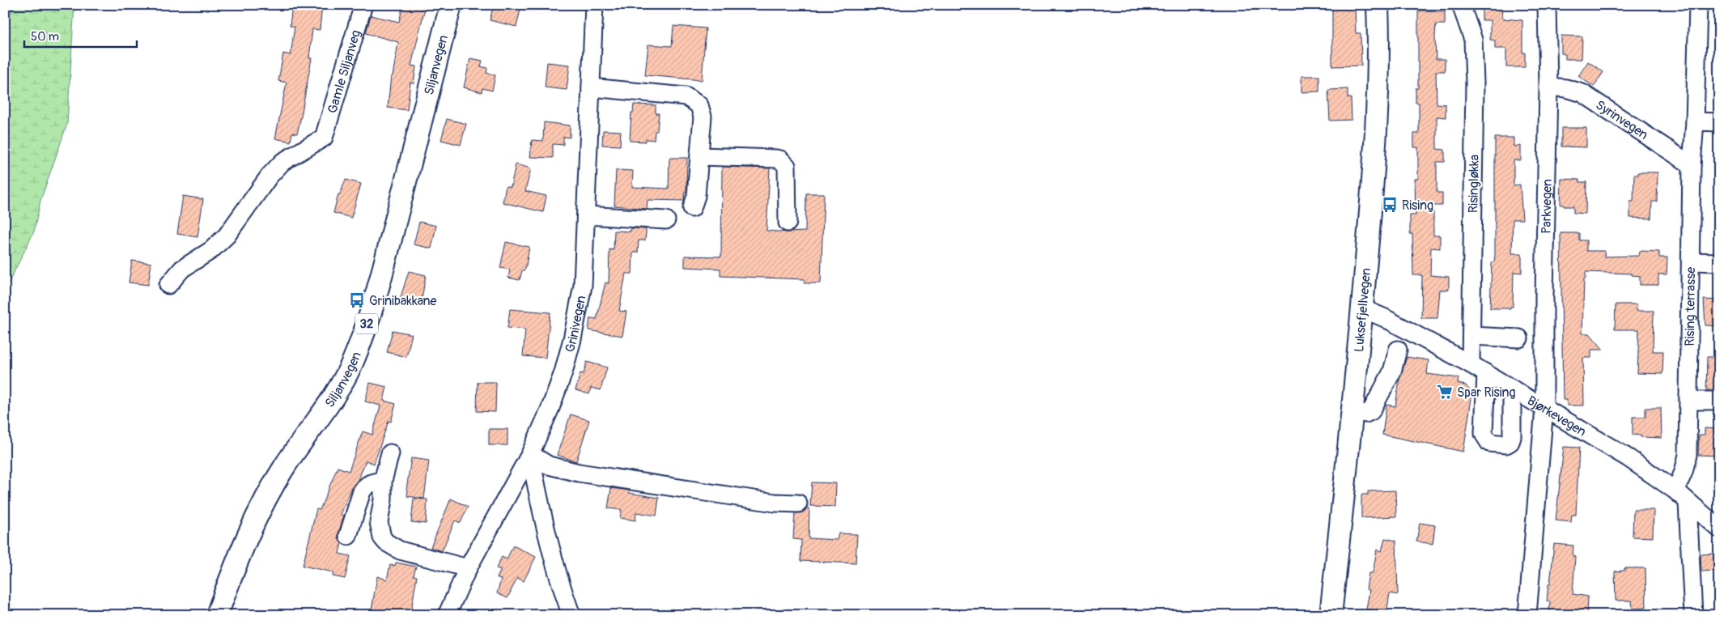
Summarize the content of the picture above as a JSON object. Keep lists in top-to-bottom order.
{
  "streets": {
    "main road": ["Siljanvegen", "Luksefjellvegen", "32"],
    "street": [
      "Gamle Siljanveg",
      "Syrinvegen",
      "Risingløkka",
      "Parkvegen",
      "Rising terrasse",
      "Grinivegen",
      "Bjørkevegen"
    ]
  },
  "crossings": [
    ["Syrinvegen", "Parkvegen"],
    ["Syrinvegen", "Rising terrasse"],
    ["Risingløkka", "Bjørkevegen"],
    ["Parkvegen", "Bjørkevegen"],
    ["Rising terrasse", "Bjørkevegen"],
    ["Luksefjellvegen", "Bjørkevegen"]
  ],
  "places": {
    "bus stop": ["Rising", "Grinibakkane"],
    "supermarket": ["Spar Rising"]
  },
  "scale_bar": "50 m"
}
